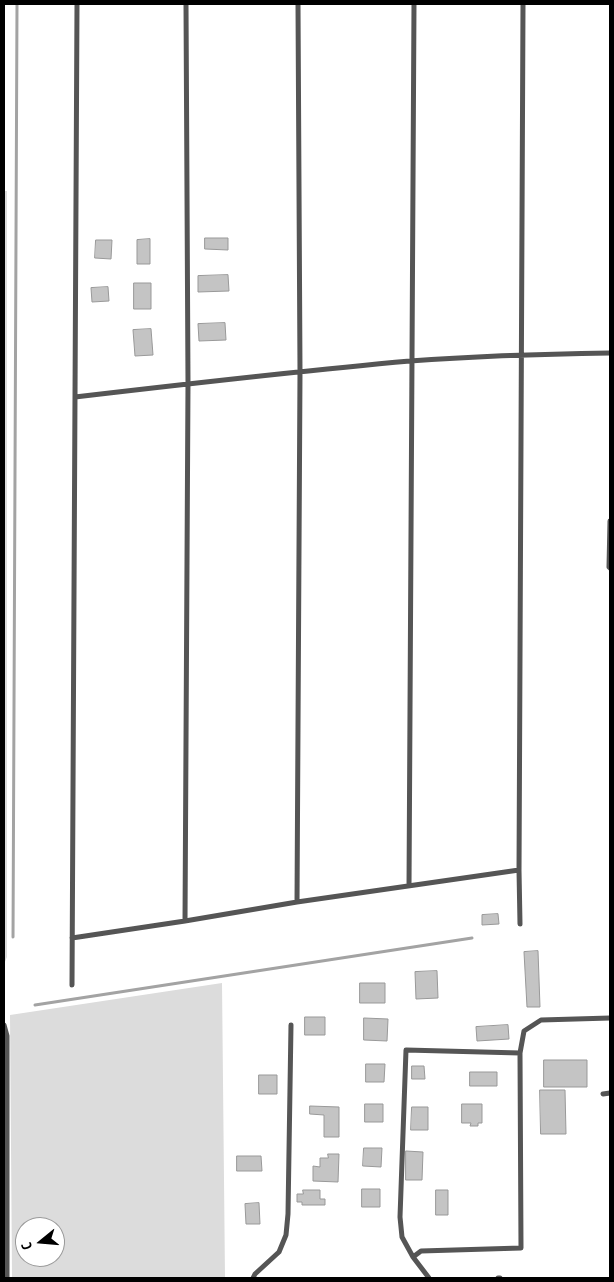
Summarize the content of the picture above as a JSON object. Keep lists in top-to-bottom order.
{
  "north": "left"
}
